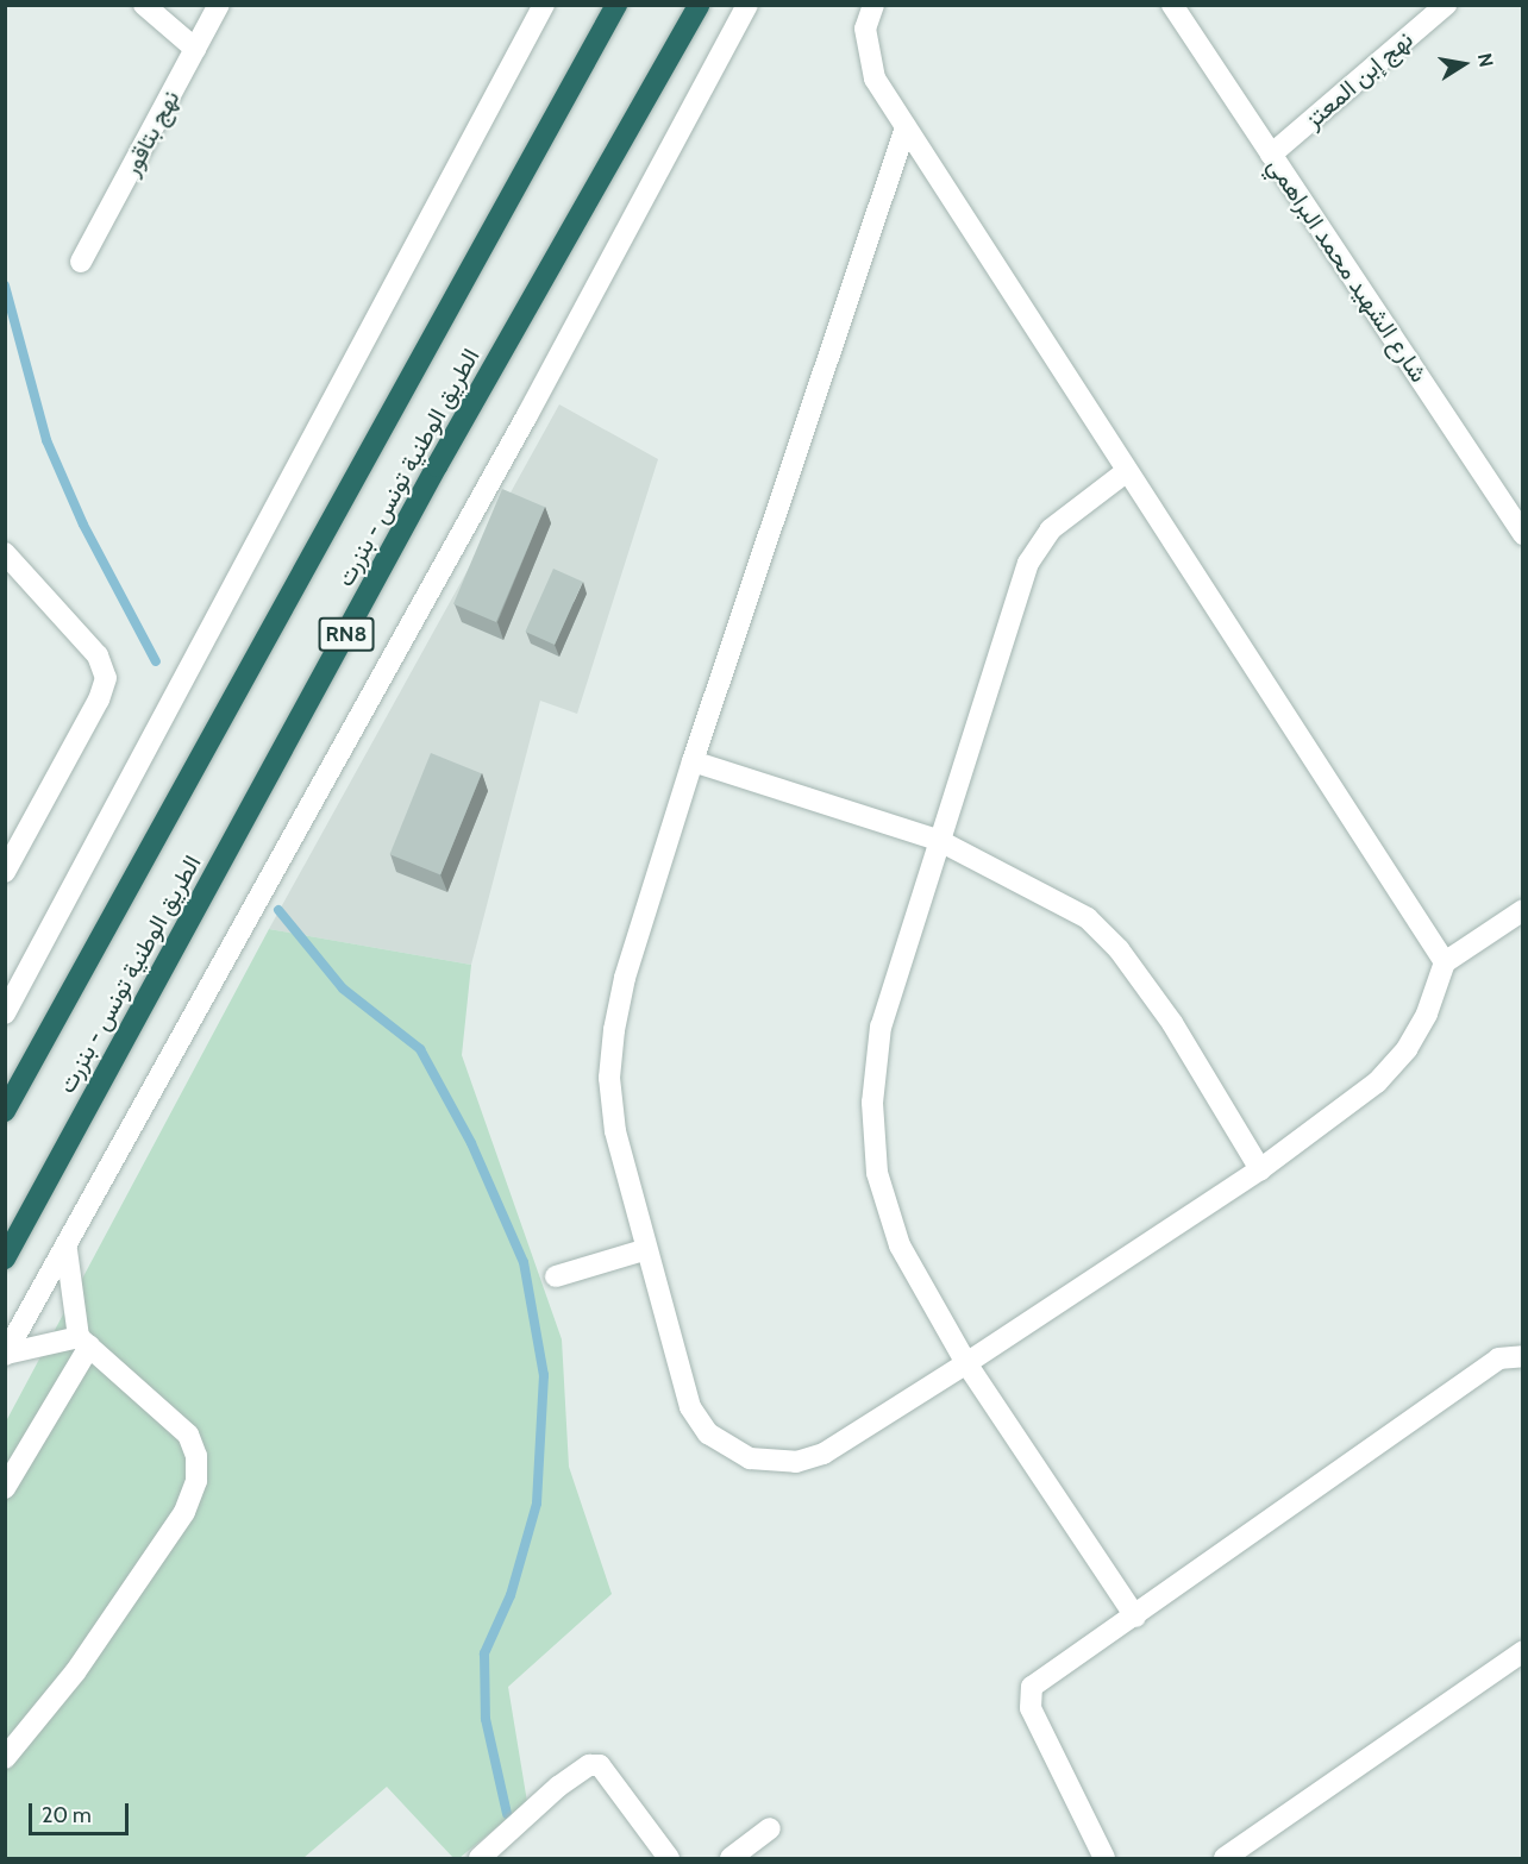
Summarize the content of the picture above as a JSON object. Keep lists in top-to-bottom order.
{
  "streets": {
    "highway": ["الطريق الوطنية تونس - بنزرت", "RN8"],
    "street": ["نهج إبن المعتز", "نهج بتاقور", "شارع الشهيد محمد البراهمي"]
  },
  "crossings": [
    ["نهج إبن المعتز", "شارع الشهيد محمد البراهمي"]
  ],
  "scale_bar": "20 m",
  "north": "right"
}
